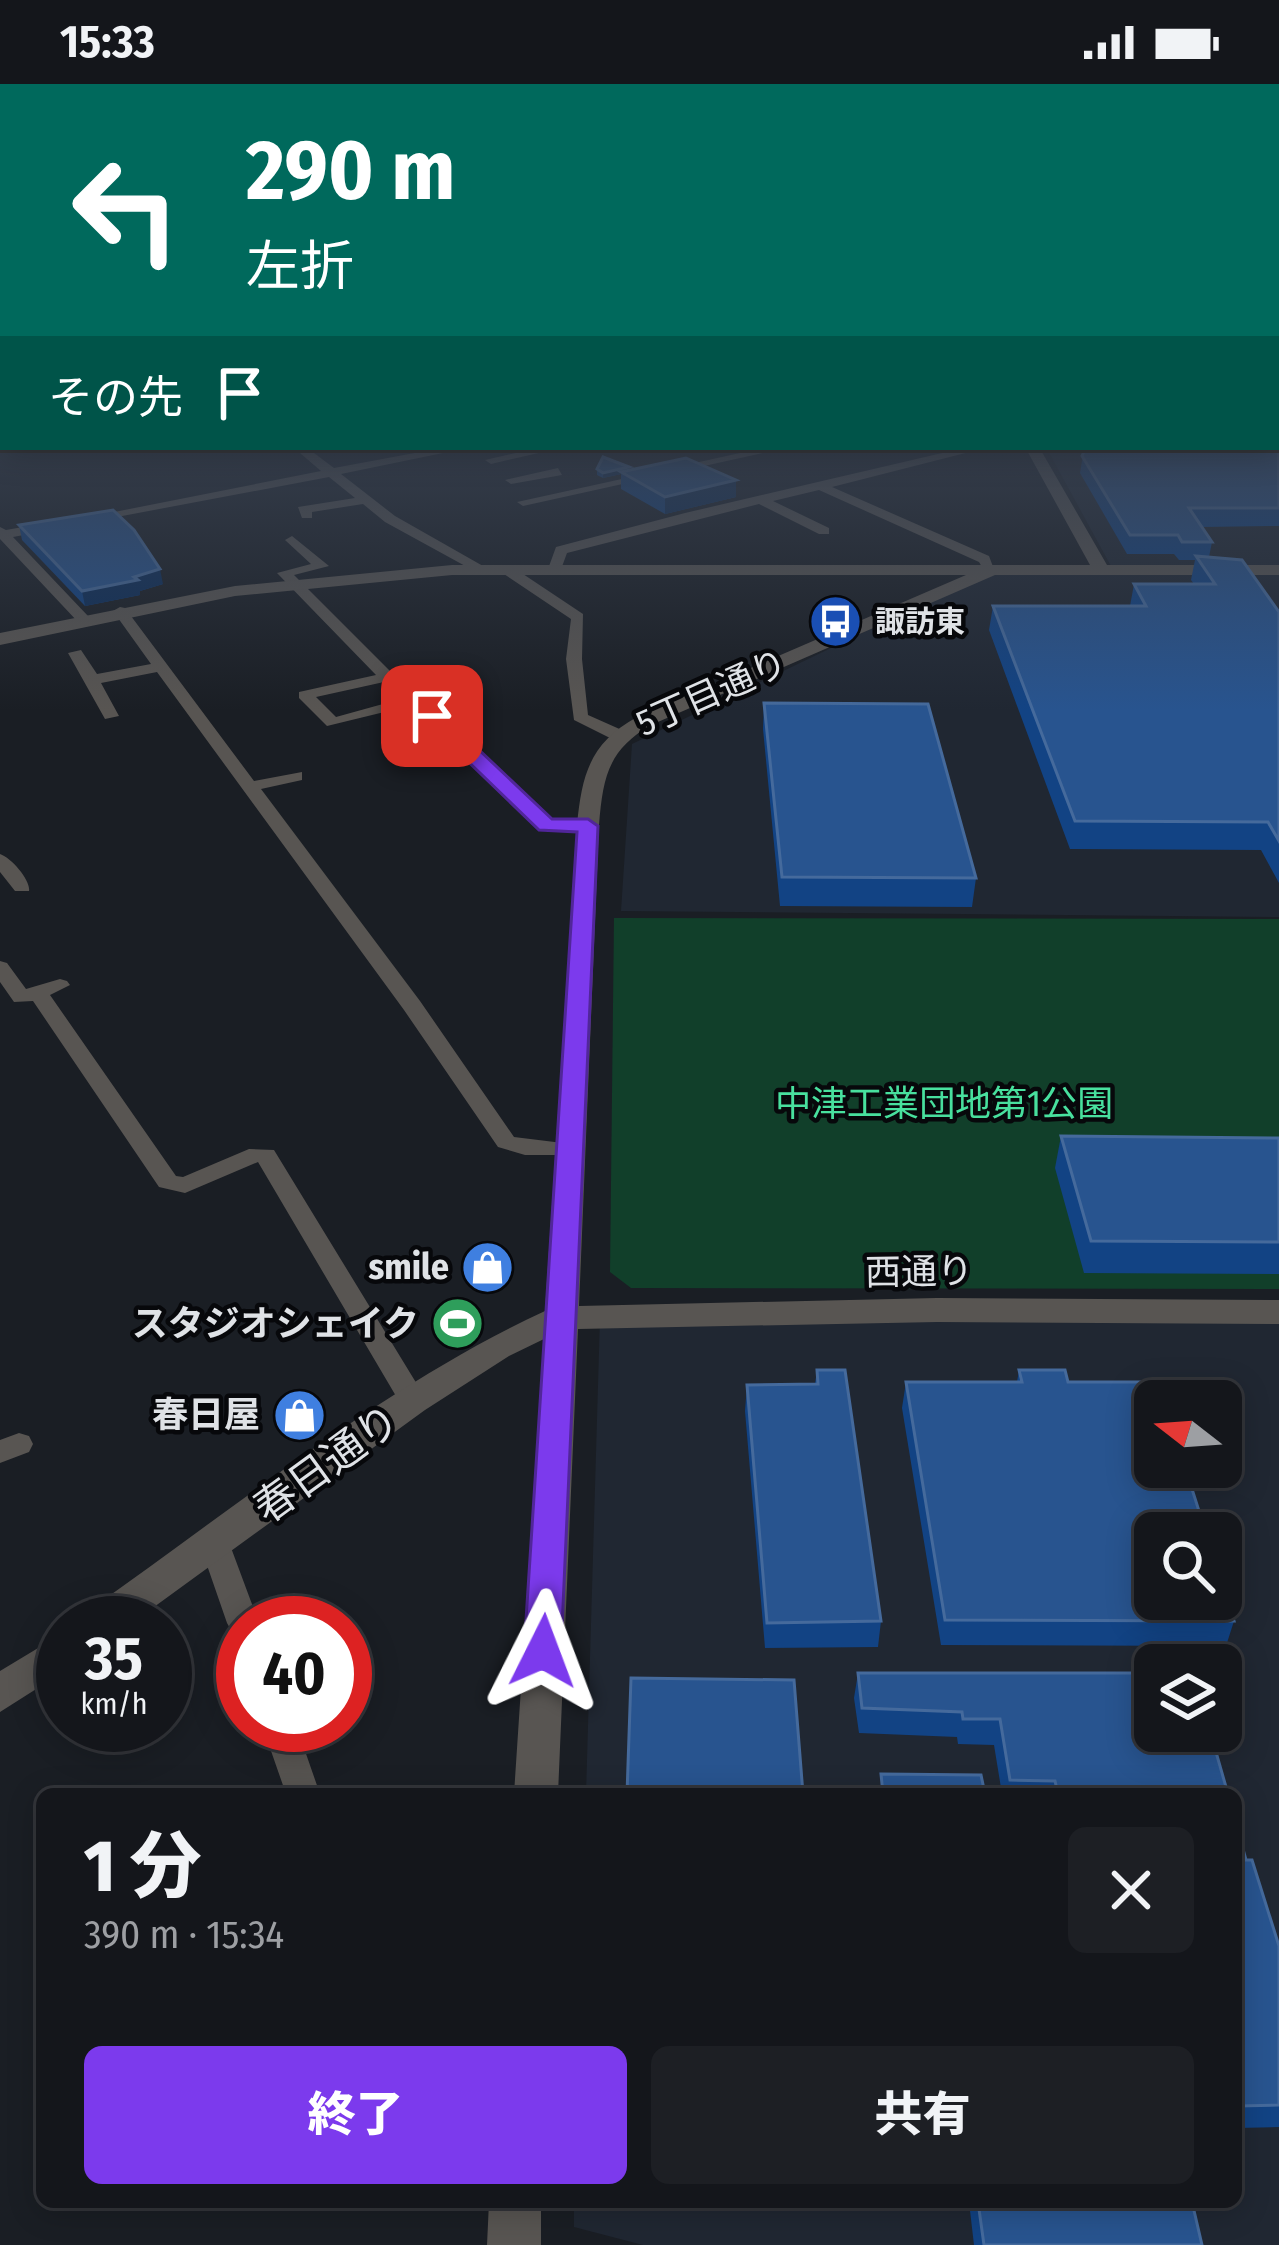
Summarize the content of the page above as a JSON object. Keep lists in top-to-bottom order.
{
  "streets": {
    "street": ["5丁目通り", "西通り", "春日通り"]
  },
  "crossings": [
    ["5丁目通り", "西通り"],
    ["5丁目通り", "春日通り"],
    ["西通り", "春日通り"]
  ],
  "parks": ["中津工業団地第1公園"],
  "places": {
    "bus stop": ["諏訪東"],
    "shop": ["smile", "春日屋"],
    "sports": ["スタジオシェイク"]
  },
  "north": "left",
  "page": {
    "status": "15:33",
    "turn": ["290 m", "左折"],
    "then": "その先",
    "speed": "35 km/h",
    "limit": "40",
    "heading": ["1 分", "390 m · 15:34"],
    "buttons": ["終了", "共有"]
  }
}
